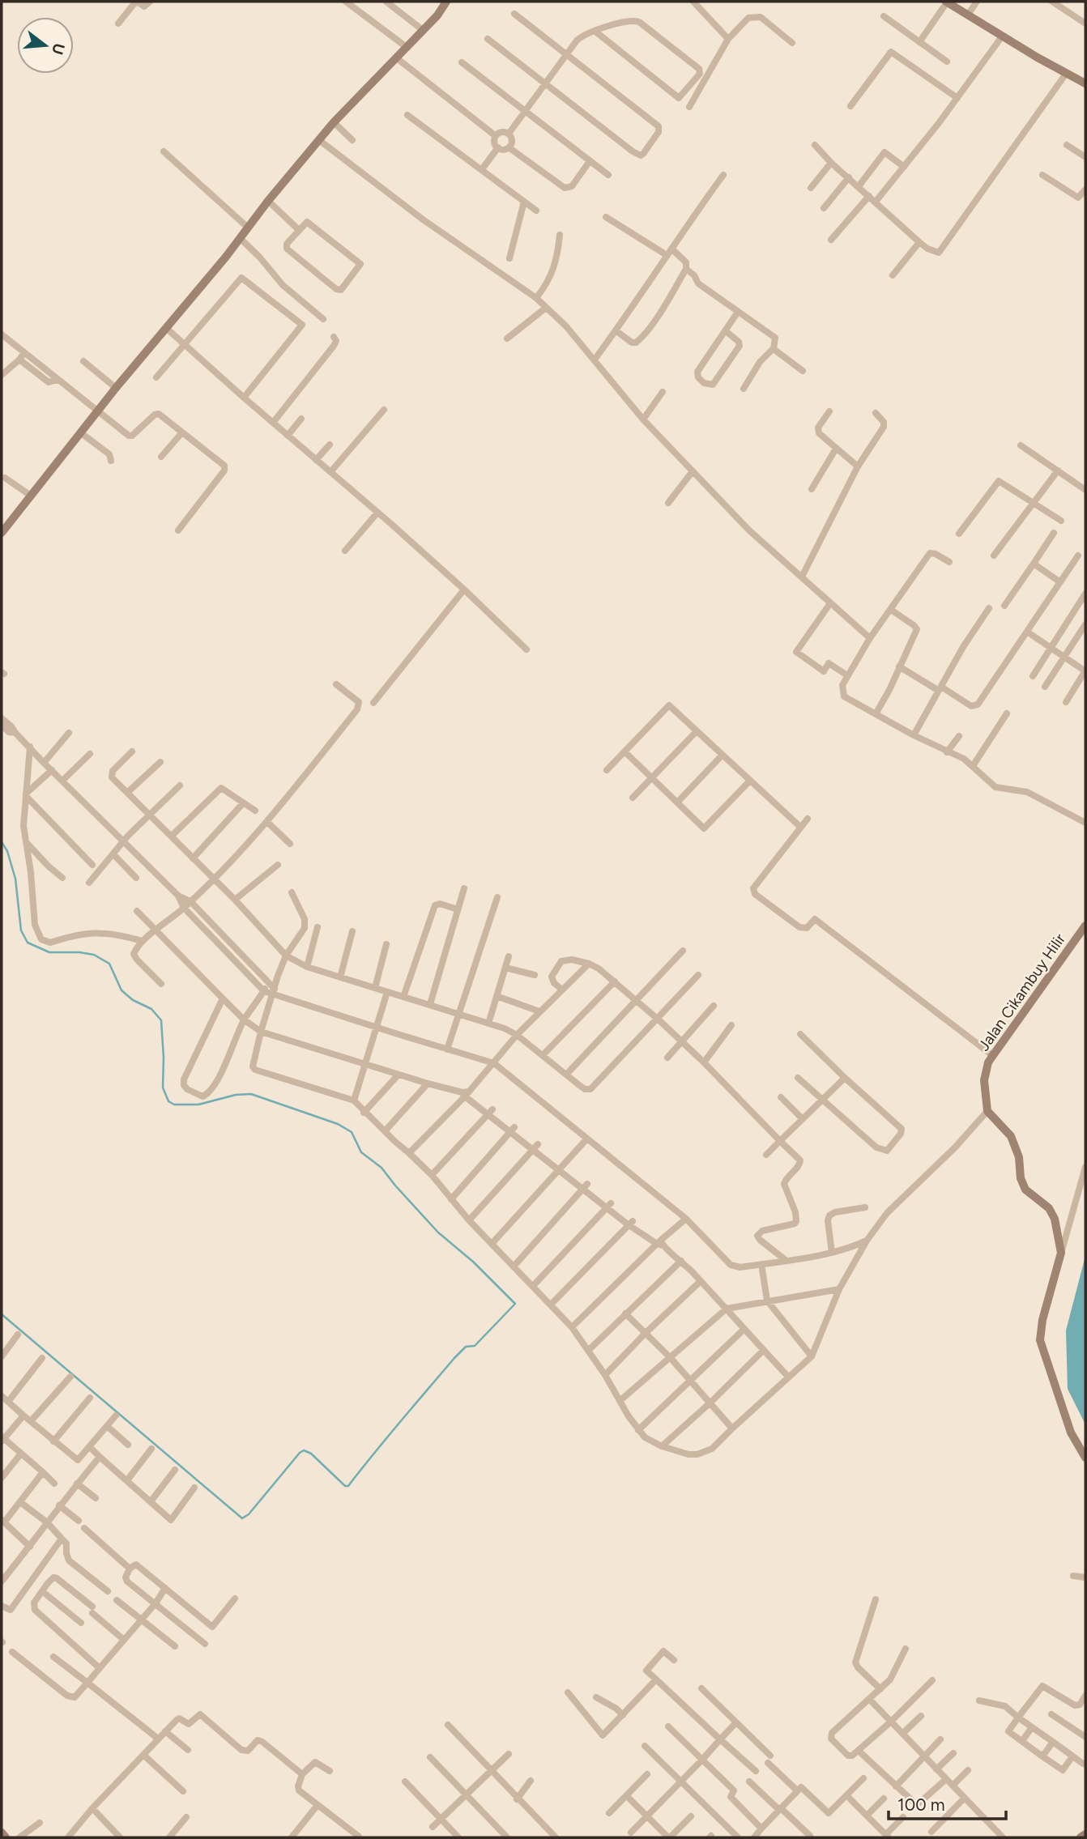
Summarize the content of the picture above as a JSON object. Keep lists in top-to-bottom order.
{
  "streets": {
    "street": ["Jalan Cikambuy Hilir"]
  },
  "scale_bar": "100 m",
  "north": "right"
}
